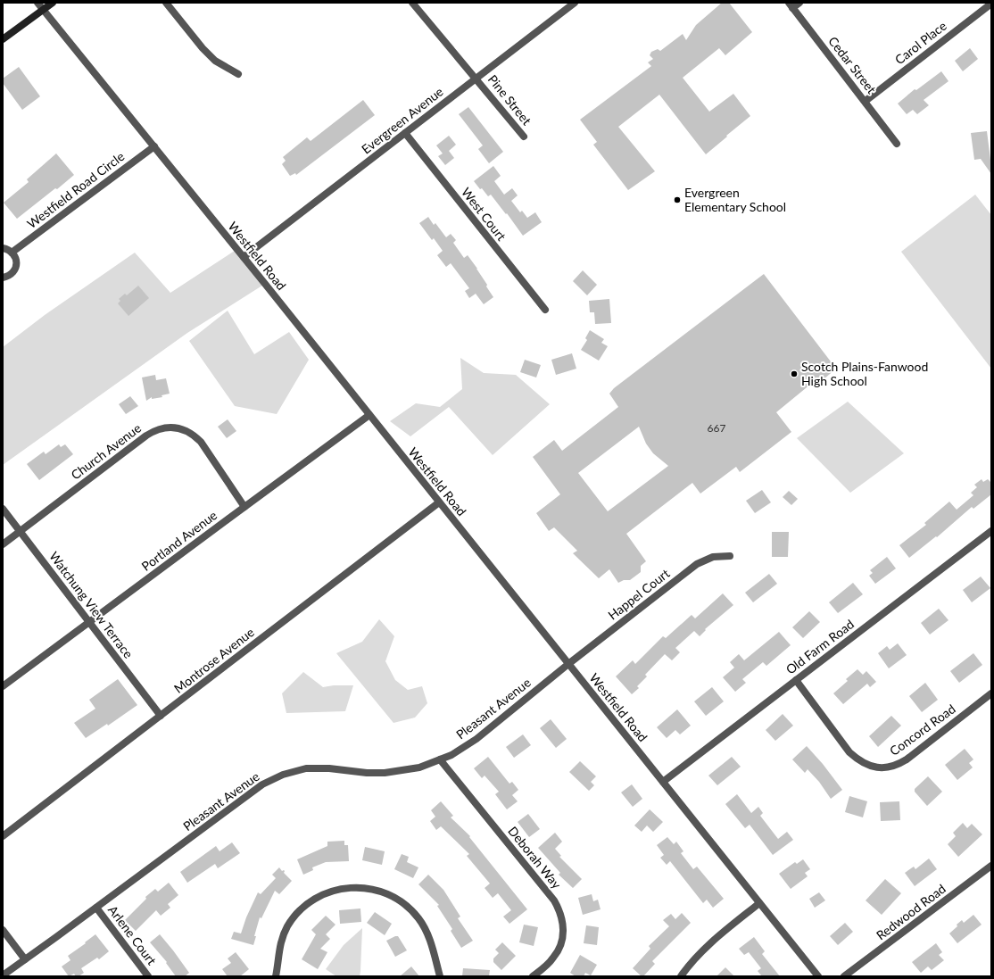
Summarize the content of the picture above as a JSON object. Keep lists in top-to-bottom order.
{
  "streets": {
    "street": [
      "Carol Place",
      "Cedar Street",
      "Pine Street",
      "Evergreen Avenue",
      "Westfield Road Circle",
      "West Court",
      "Westfield Road",
      "Church Avenue",
      "Portland Avenue",
      "Happel Court",
      "Watchung View Terrace",
      "Old Farm Road",
      "Montrose Avenue",
      "Pleasant Avenue",
      "Concord Road",
      "Deborah Way",
      "Redwood Road",
      "Arlene Court"
    ]
  },
  "crossings": [
    ["Carol Place", "Cedar Street"],
    ["Pine Street", "Evergreen Avenue"],
    ["Evergreen Avenue", "West Court"],
    ["Evergreen Avenue", "Westfield Road"],
    ["Westfield Road Circle", "Westfield Road"],
    ["Westfield Road", "Portland Avenue"],
    ["Westfield Road", "Happel Court"],
    ["Westfield Road", "Old Farm Road"],
    ["Westfield Road", "Montrose Avenue"],
    ["Westfield Road", "Pleasant Avenue"],
    ["Church Avenue", "Portland Avenue"],
    ["Church Avenue", "Watchung View Terrace"],
    ["Portland Avenue", "Watchung View Terrace"],
    ["Happel Court", "Pleasant Avenue"],
    ["Watchung View Terrace", "Montrose Avenue"],
    ["Old Farm Road", "Concord Road"],
    ["Pleasant Avenue", "Deborah Way"],
    ["Pleasant Avenue", "Arlene Court"]
  ],
  "places": ["Evergreen Elementary School", "Scotch Plains-Fanwood High School"],
  "house_numbers": ["667"]
}
